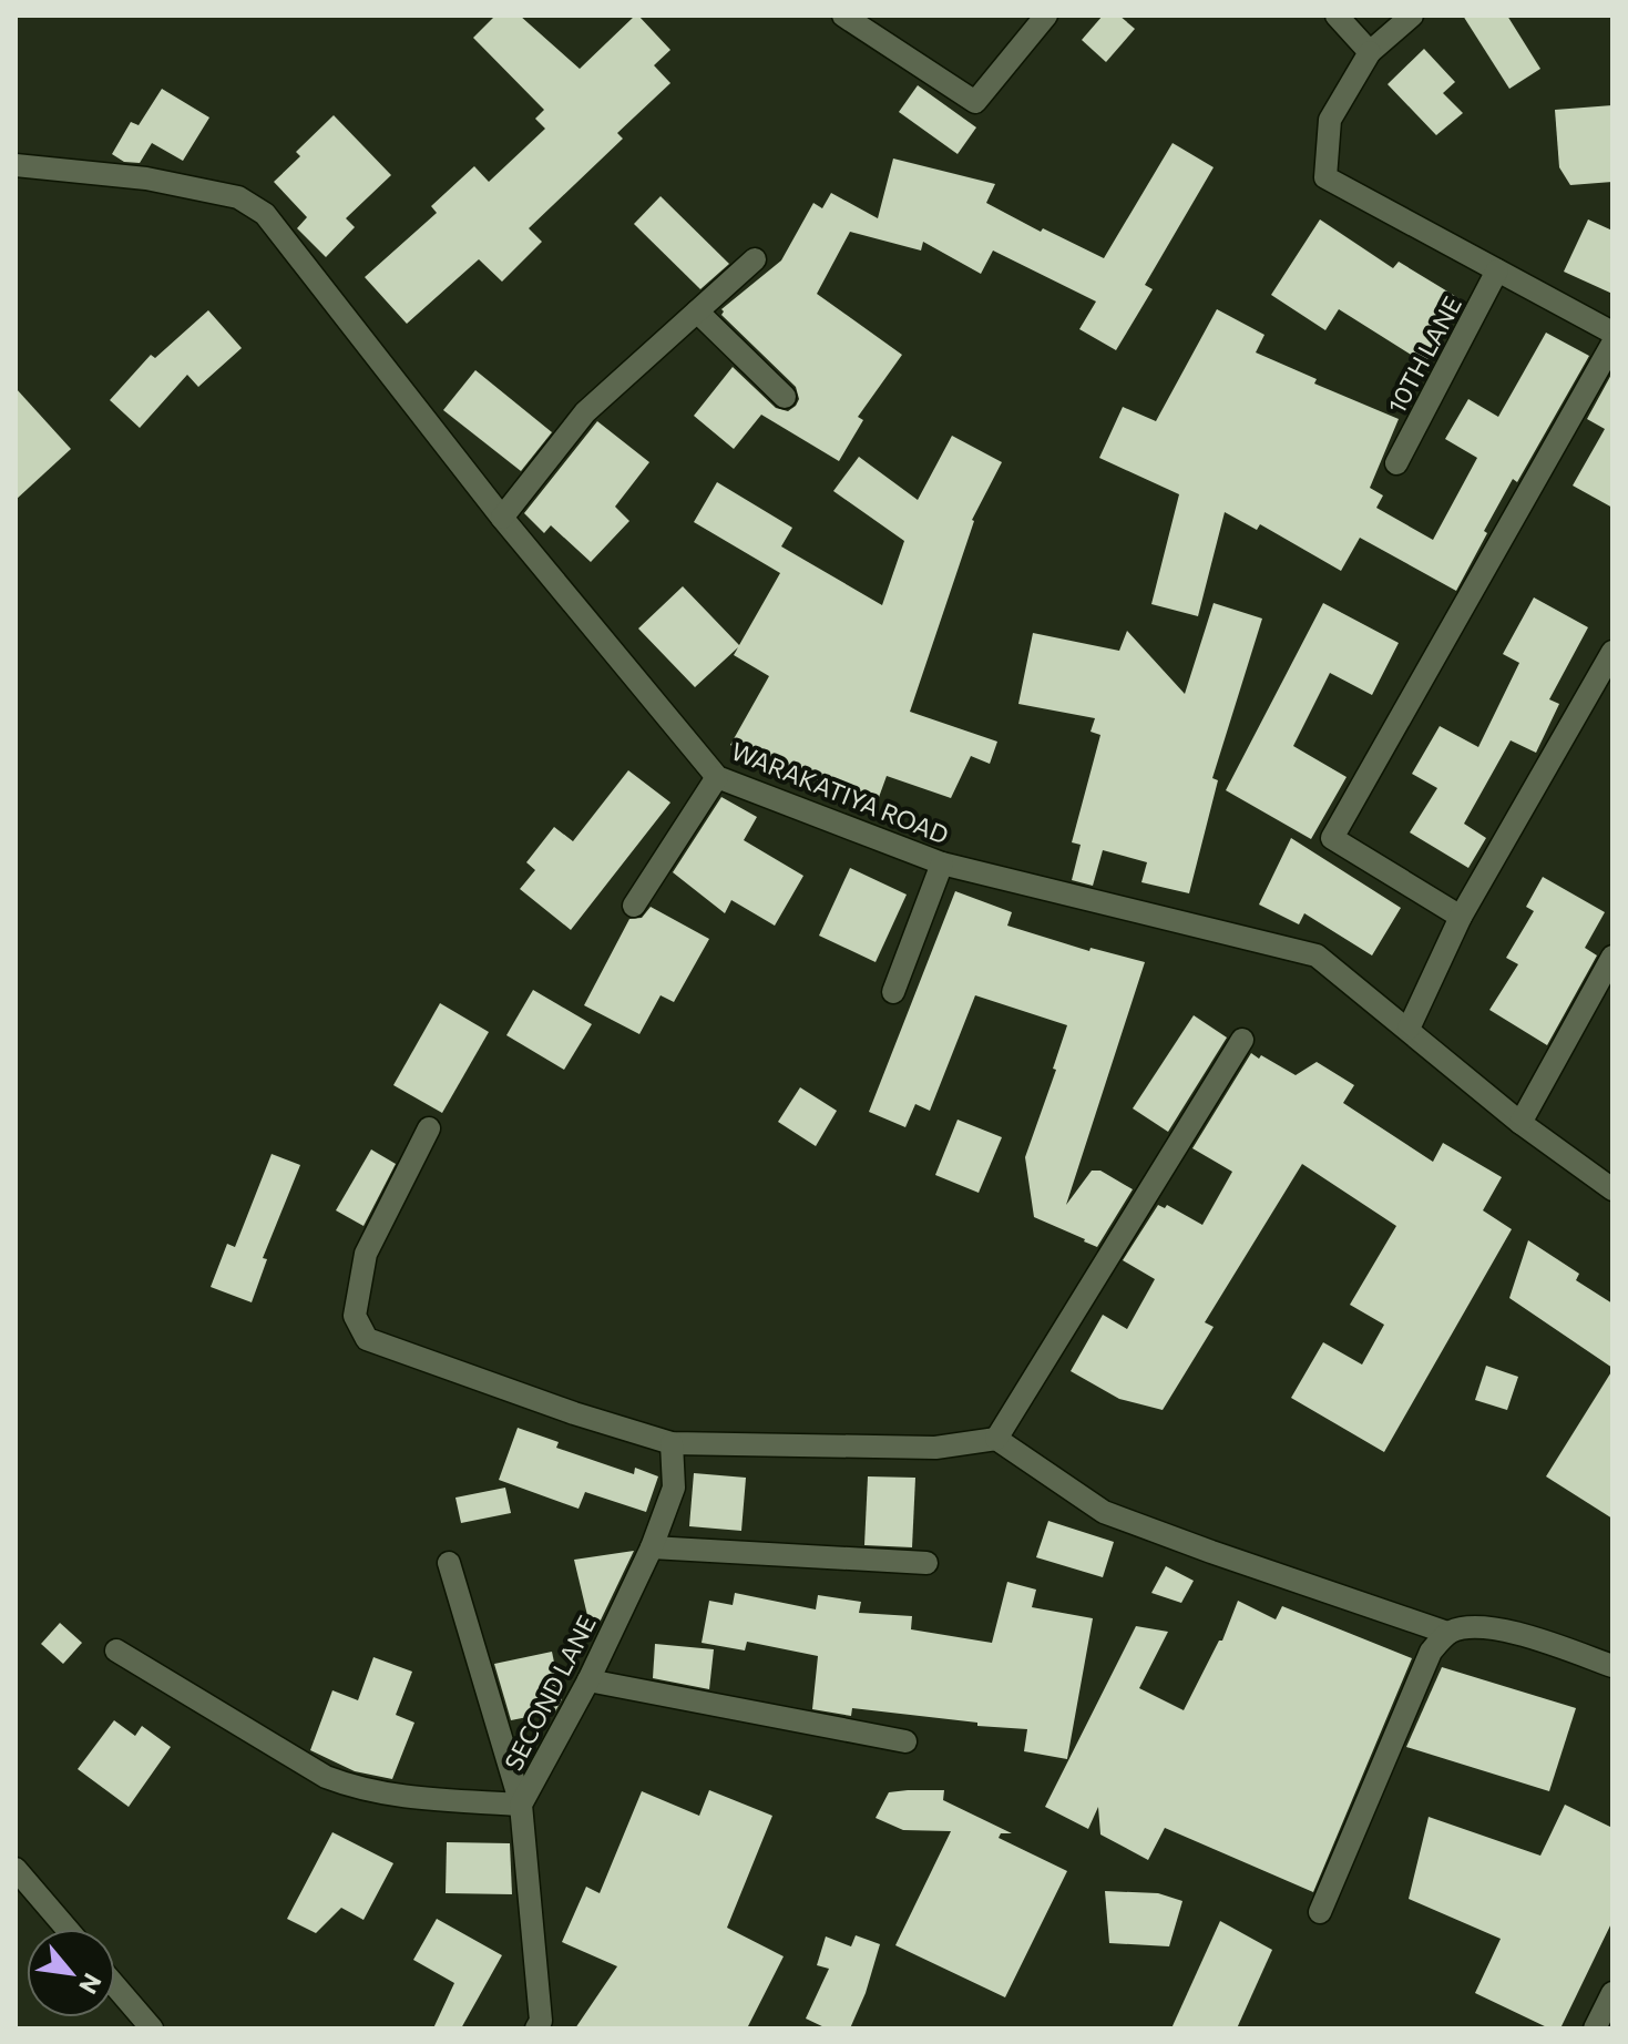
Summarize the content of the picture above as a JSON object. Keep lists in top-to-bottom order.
{
  "streets": {
    "street": ["10TH LANE", "WARAKATIYA ROAD", "SECOND LANE"]
  },
  "north": "bottom right"
}
